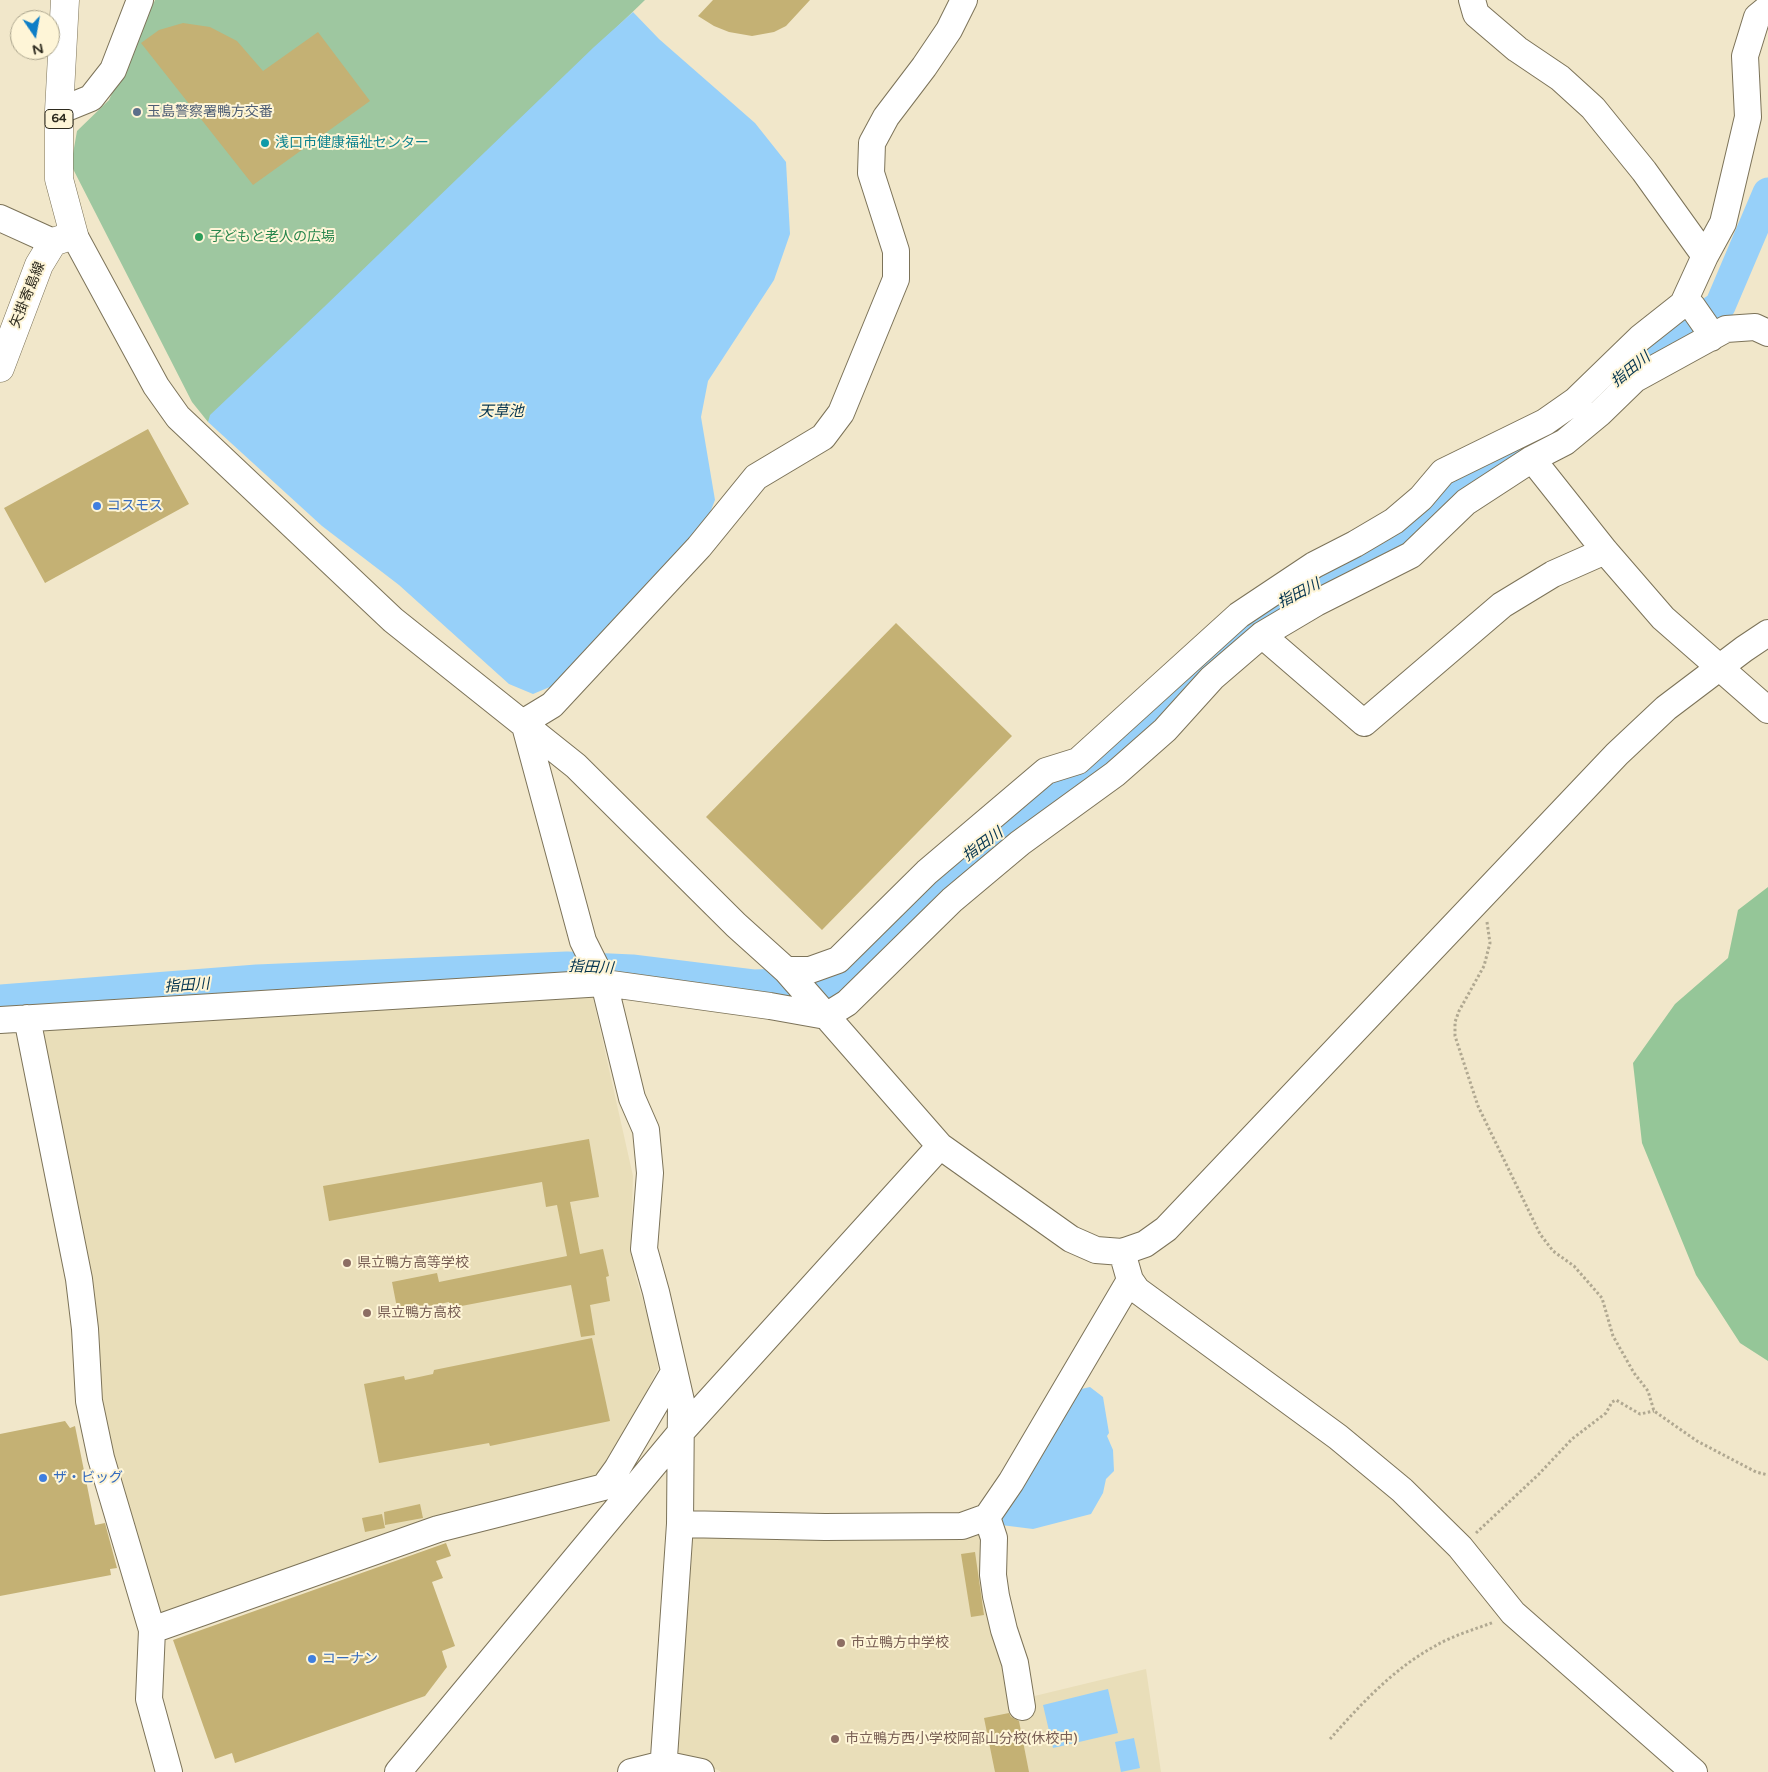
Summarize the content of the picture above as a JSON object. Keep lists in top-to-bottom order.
{
  "streets": {
    "main road": ["64", "矢掛寄島線"]
  },
  "crossings": [
    ["64", "矢掛寄島線"]
  ],
  "water": ["指田川", "天草池"],
  "places": [
    "玉島警察署鴨方交番",
    "浅口市健康福祉センター",
    "子どもと老人の広場",
    "コスモス",
    "県立鴨方高等学校",
    "県立鴨方高校",
    "ザ・ビッグ",
    "市立鴨方中学校",
    "コーナン",
    "市立鴨方西小学校阿部山分校(休校中)"
  ],
  "north": "bottom"
}
